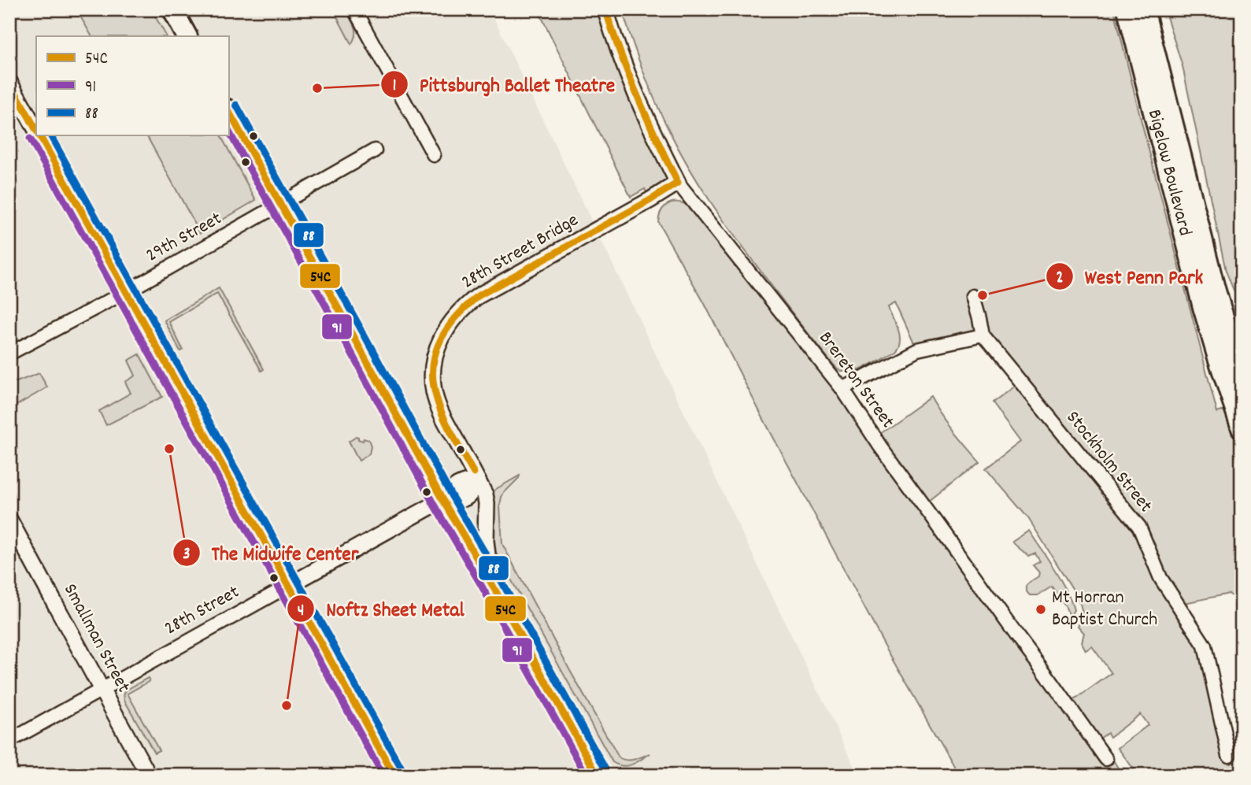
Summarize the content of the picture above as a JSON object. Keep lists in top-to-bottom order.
{
  "streets": {
    "main road": ["Bigelow Boulevard"],
    "street": [
      "29th Street",
      "28th Street Bridge",
      "Brereton Street",
      "Stockholm Street",
      "28th Street",
      "Smallman Street"
    ]
  },
  "crossings": [
    ["28th Street Bridge", "Brereton Street"],
    ["28th Street Bridge", "28th Street"],
    ["28th Street", "Smallman Street"]
  ],
  "places": [
    "Pittsburgh Ballet Theatre",
    "West Penn Park",
    "The Midwife Center",
    "Mt Horran Baptist Church",
    "Noftz Sheet Metal"
  ],
  "lines": ["transit line 54C", "transit line 88", "transit line 91"],
  "legend": ["54C", "91", "88"]
}
